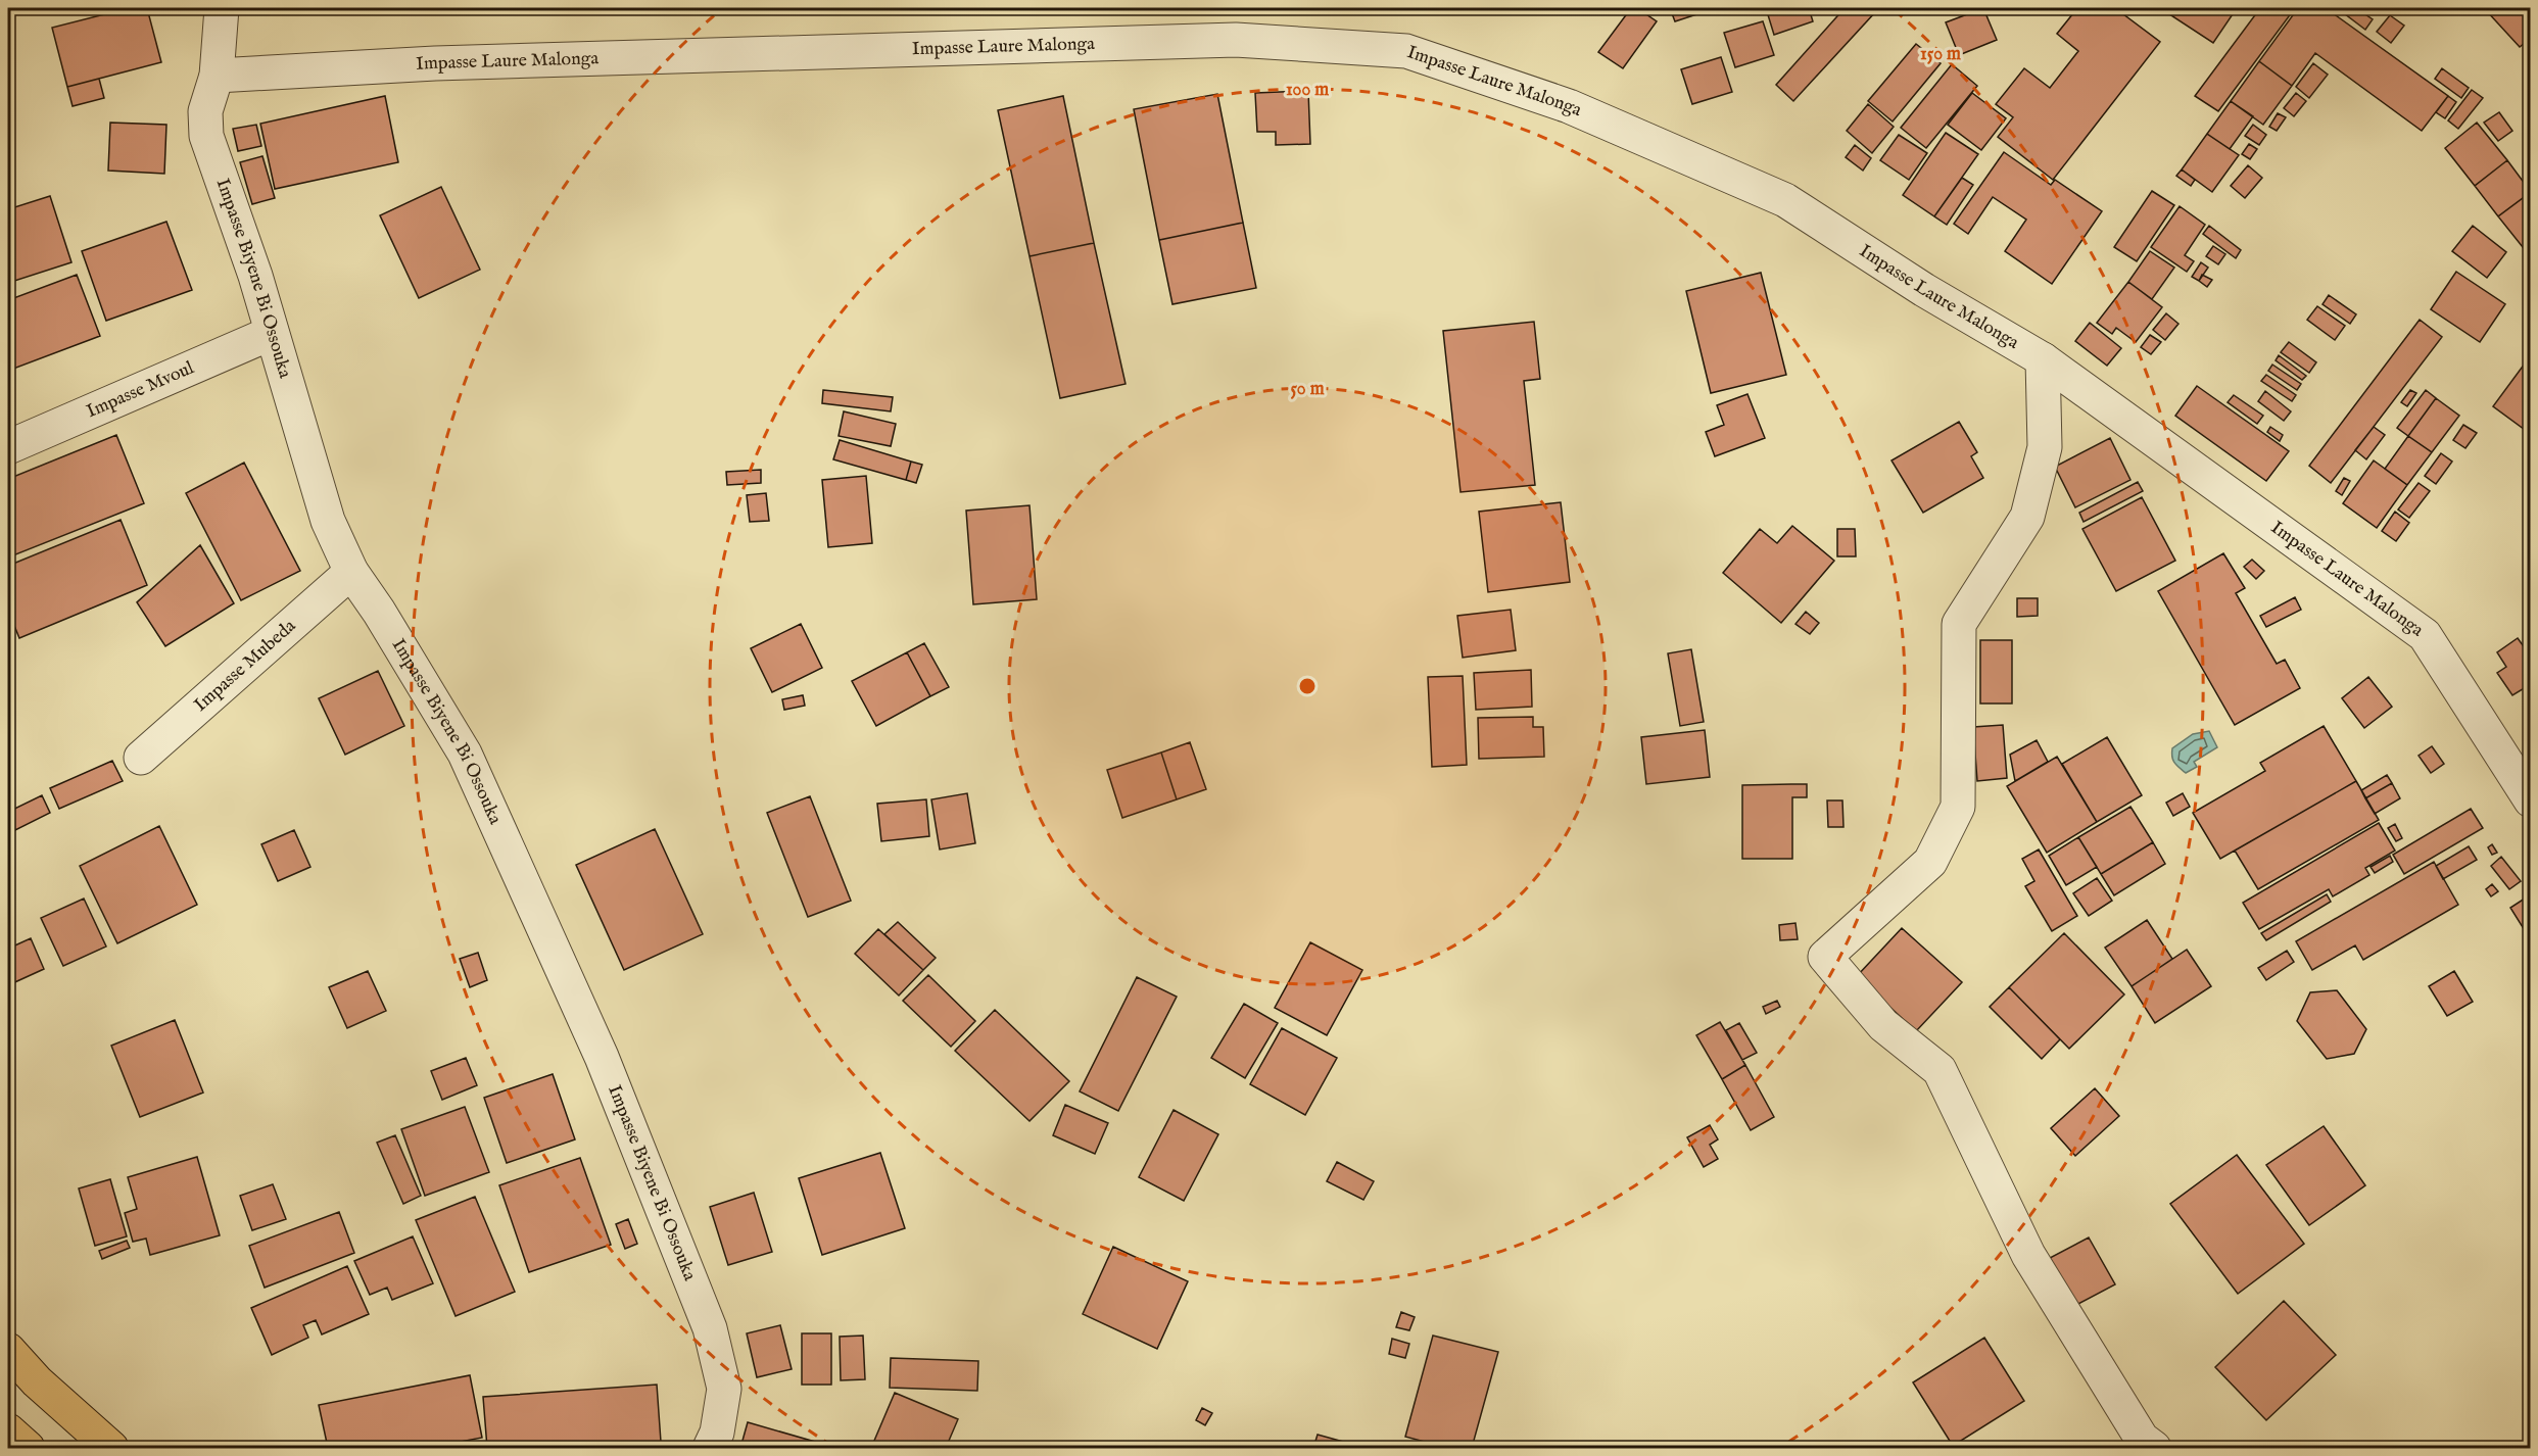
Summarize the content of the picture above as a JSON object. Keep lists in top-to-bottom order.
{
  "streets": {
    "street": [
      "Impasse Laure Malonga",
      "Impasse Biyene Bi Ossouka",
      "Impasse Mvoul",
      "Impasse Mubeda"
    ]
  },
  "crossings": [
    ["Impasse Laure Malonga", "Impasse Biyene Bi Ossouka"],
    ["Impasse Biyene Bi Ossouka", "Impasse Mvoul"],
    ["Impasse Biyene Bi Ossouka", "Impasse Mubeda"]
  ],
  "rings": ["150 m", "100 m", "50 m"]
}
